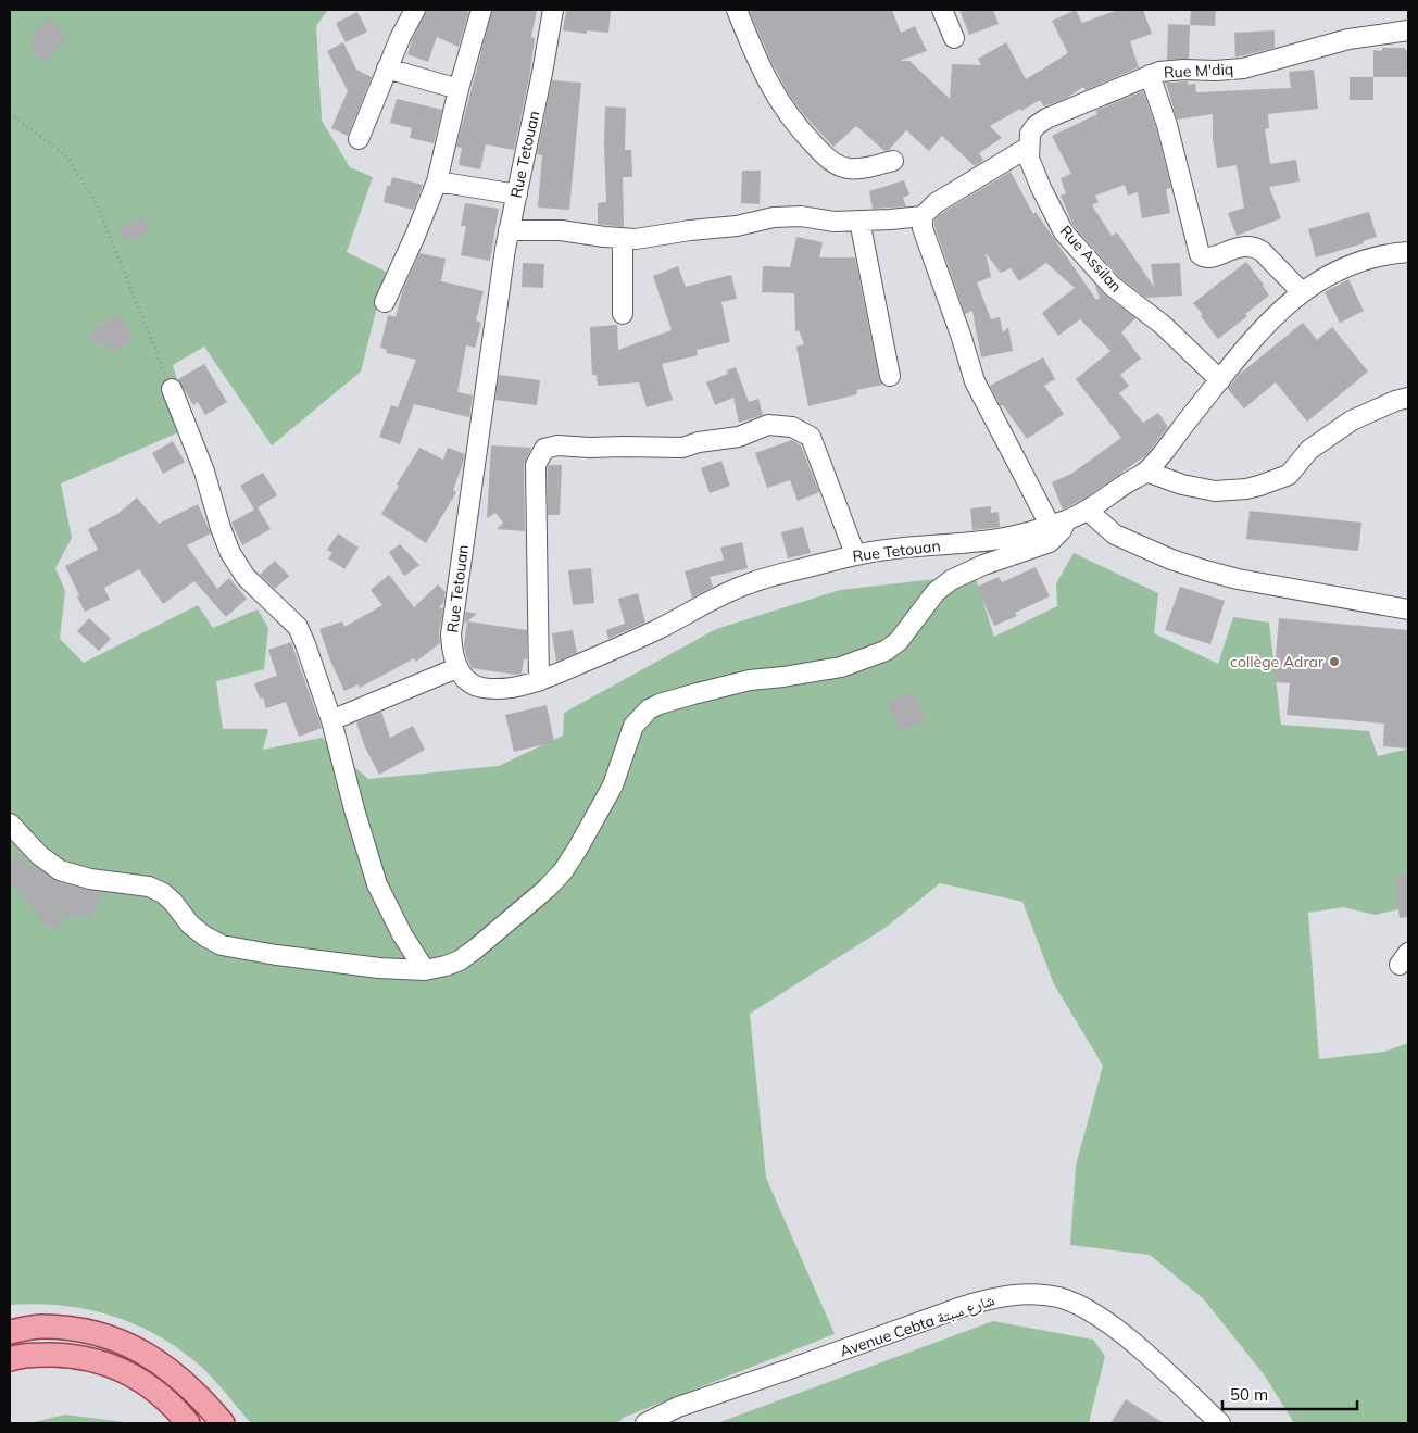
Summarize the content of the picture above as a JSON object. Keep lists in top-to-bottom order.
{
  "streets": {
    "street": [
      "Rue M'diq",
      "Rue Tetouan",
      "Rue Assilan",
      "Avenue Cebta شارع سبتة"
    ]
  },
  "crossings": [
    ["Rue M'diq", "Rue Assilan"],
    ["Rue Tetouan", "Rue Assilan"]
  ],
  "places": ["collège Adrar"],
  "scale_bar": "50 m"
}
